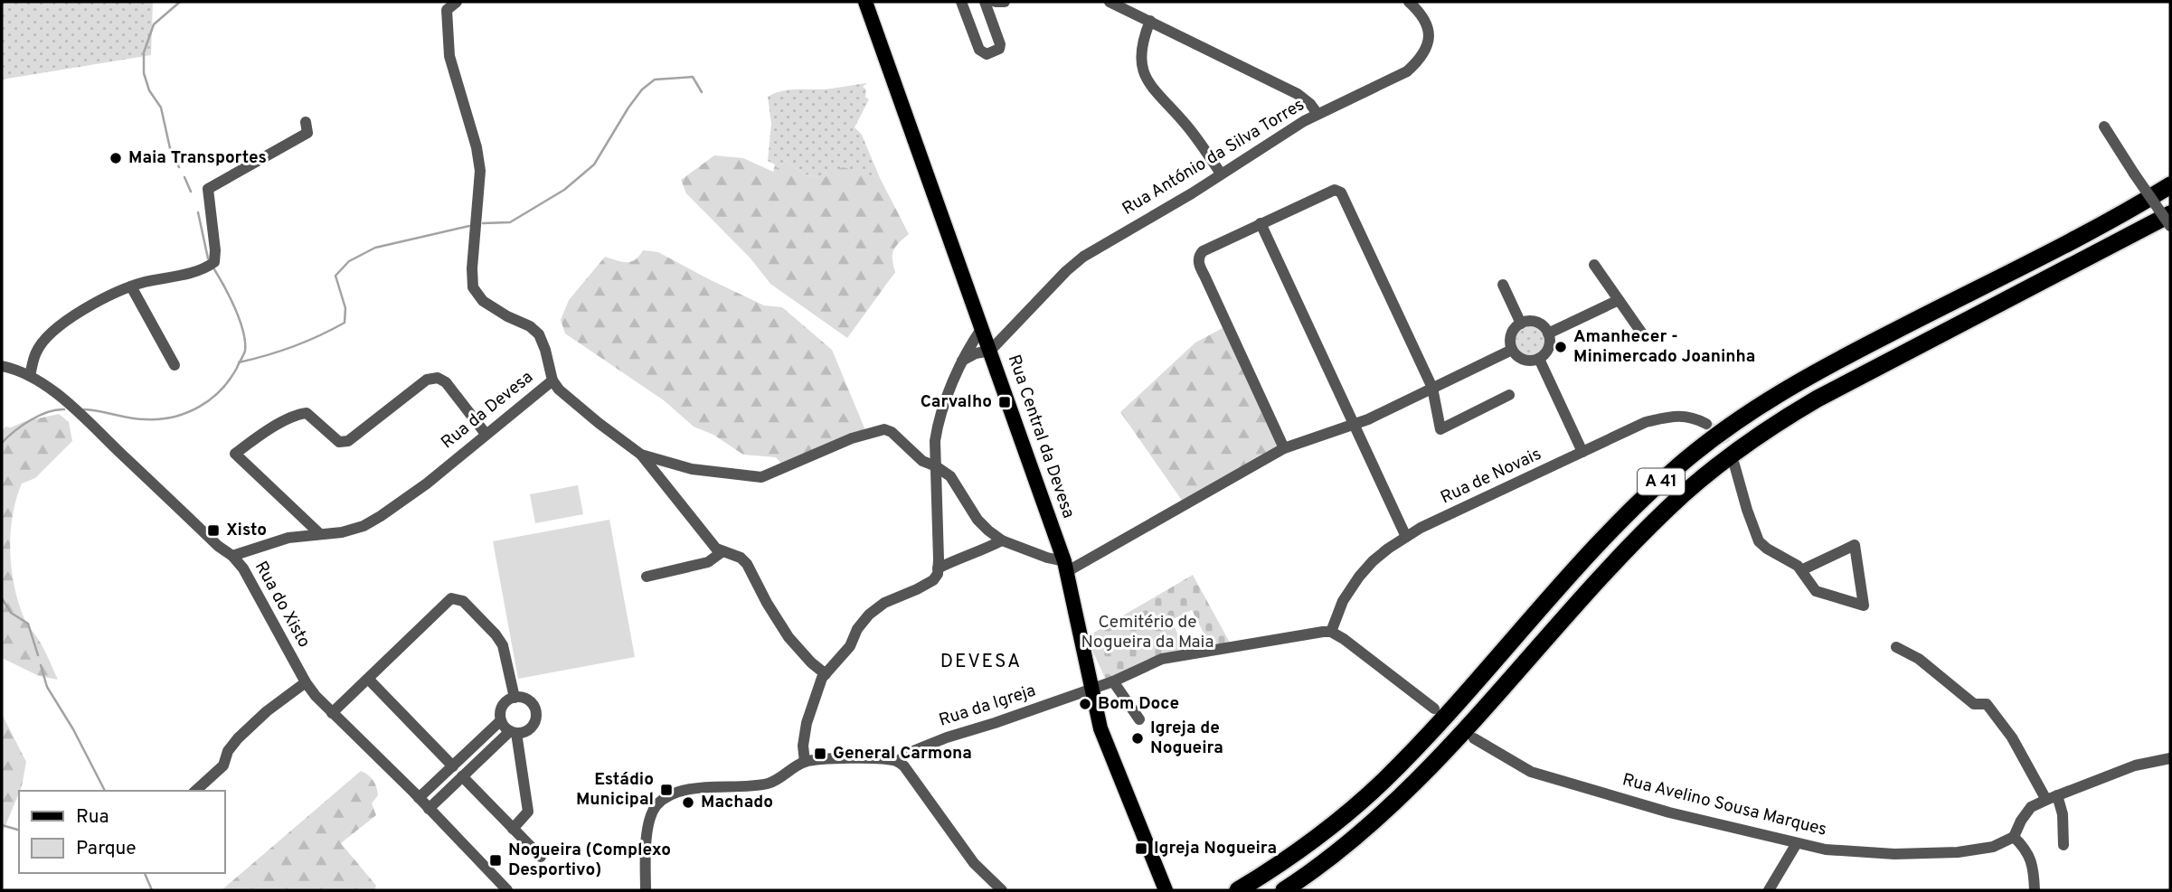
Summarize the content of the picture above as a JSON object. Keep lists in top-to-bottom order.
{
  "streets": {
    "highway": ["A 41"],
    "main road": ["Rua Central da Devesa"],
    "street": [
      "Rua António da Silva Torres",
      "Rua da Devesa",
      "Rua de Novais",
      "Rua do Xisto",
      "Rua da Igreja",
      "Rua Avelino Sousa Marques"
    ]
  },
  "crossings": [
    ["Rua António da Silva Torres", "Rua Central da Devesa"],
    ["Rua da Devesa", "Rua do Xisto"],
    ["Rua Central da Devesa", "Rua da Igreja"]
  ],
  "districts": ["DEVESA"],
  "parks": ["Cemitério de Nogueira da Maia"],
  "places": {
    "other": [
      "Maia Transportes",
      "Amanhecer - Minimercado Joaninha",
      "Bom Doce",
      "Igreja de Nogueira",
      "Machado"
    ],
    "transit": [
      "Carvalho",
      "Xisto",
      "General Carmona",
      "Estádio Municipal",
      "Igreja Nogueira",
      "Nogueira (Complexo Desportivo)"
    ]
  },
  "legend": ["Rua", "Parque"]
}
